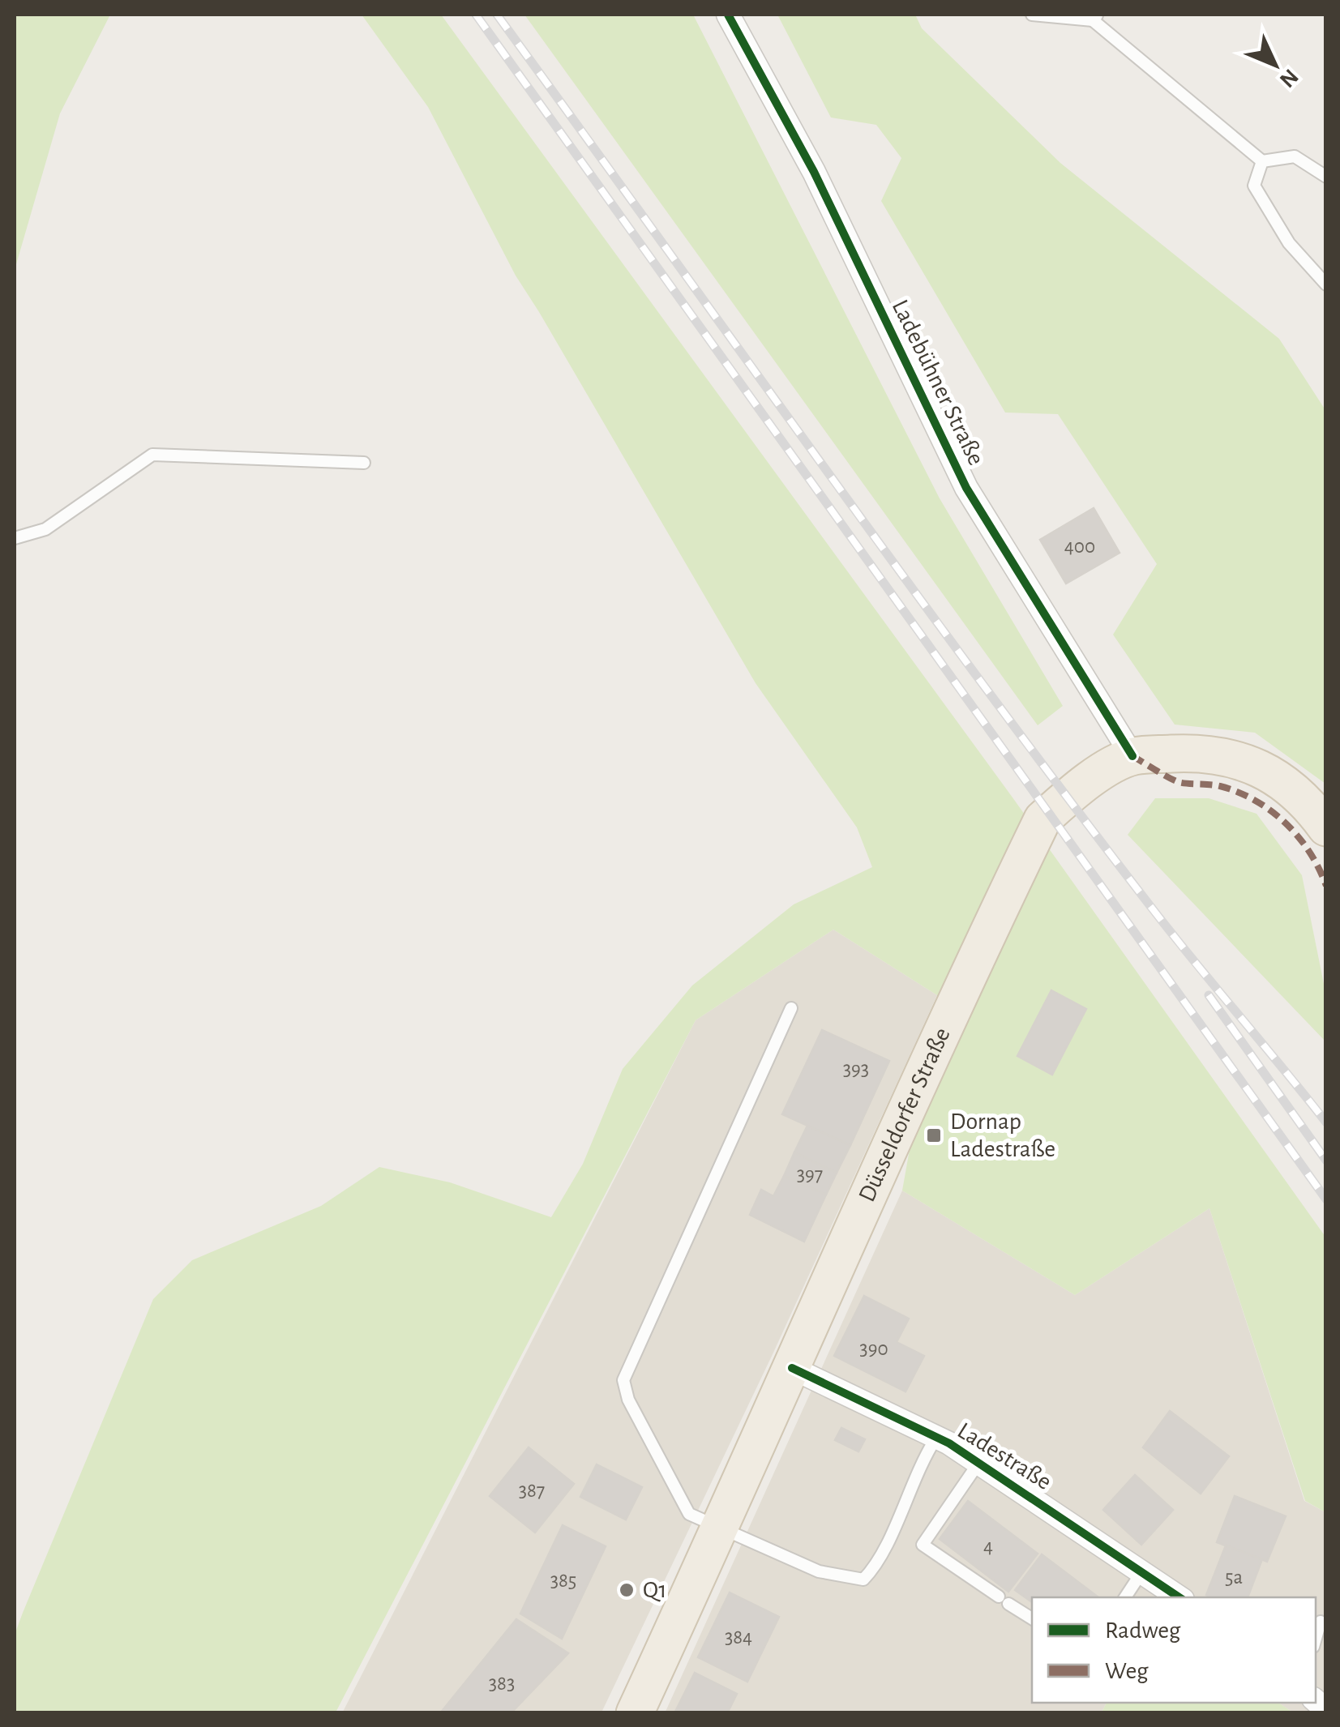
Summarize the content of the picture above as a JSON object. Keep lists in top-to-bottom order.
{
  "streets": {
    "main road": ["Düsseldorfer Straße"],
    "street": ["Ladebühner Straße", "Ladestraße"]
  },
  "crossings": [
    ["Ladebühner Straße", "Düsseldorfer Straße"],
    ["Düsseldorfer Straße", "Ladestraße"]
  ],
  "places": {
    "transit": ["Dornap Ladestraße"],
    "other": ["Q1"]
  },
  "house_numbers": [
    "400",
    "393",
    "397",
    "390",
    "387",
    "4",
    "5a",
    "385",
    "384",
    "383"
  ],
  "legend": ["Radweg", "Weg"],
  "north": "bottom right"
}
